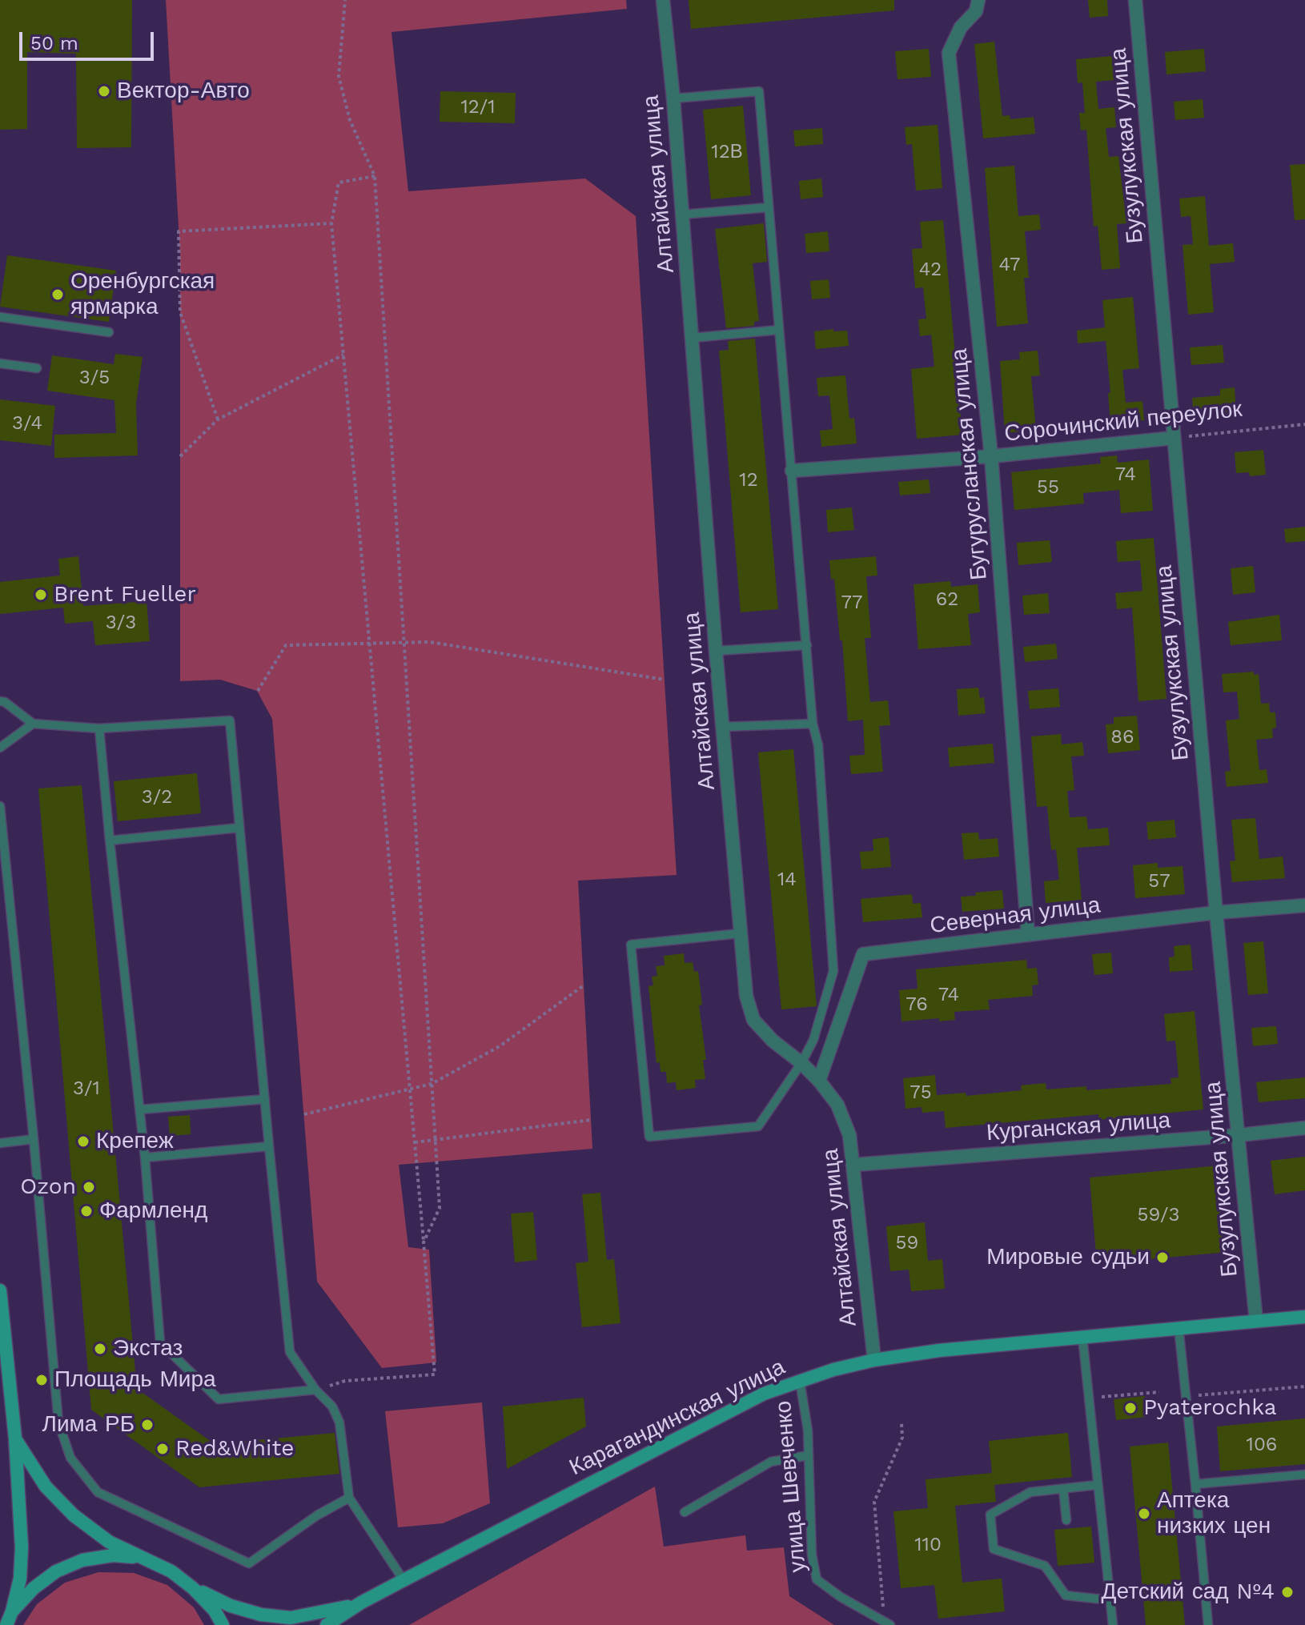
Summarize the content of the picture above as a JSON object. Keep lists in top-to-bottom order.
{
  "streets": {
    "main road": ["Карагандинская улица"],
    "street": [
      "Бузулукская улица",
      "Алтайская улица",
      "Сорочинский переулок",
      "Бугурусланская улица",
      "Северная улица",
      "Курганская улица"
    ],
    "lane": ["улица Шевченко"]
  },
  "crossings": [
    ["Бузулукская улица", "Сорочинский переулок"],
    ["Бузулукская улица", "Северная улица"],
    ["Бузулукская улица", "Курганская улица"],
    ["Бузулукская улица", "Карагандинская улица"],
    ["Алтайская улица", "Северная улица"],
    ["Алтайская улица", "Курганская улица"],
    ["Алтайская улица", "Карагандинская улица"],
    ["Сорочинский переулок", "Бугурусланская улица"],
    ["Бугурусланская улица", "Северная улица"],
    ["Карагандинская улица", "улица Шевченко"]
  ],
  "places": [
    "Вектор-Авто",
    "Оренбургская ярмарка",
    "Brent Fueller",
    "Крепеж",
    "Ozon",
    "Фармленд",
    "Мировые судьи",
    "Экстаз",
    "Площадь Мира",
    "Pyaterochka",
    "Лима РБ",
    "Red&White",
    "Аптека низких цен",
    "Детский сад №4"
  ],
  "house_numbers": [
    "12/1",
    "12В",
    "47",
    "42",
    "3/5",
    "3/4",
    "74",
    "12",
    "55",
    "62",
    "77",
    "3/3",
    "86",
    "3/2",
    "14",
    "57",
    "74",
    "76",
    "3/1",
    "75",
    "59/3",
    "59",
    "106",
    "110"
  ],
  "scale_bar": "50 m"
}
